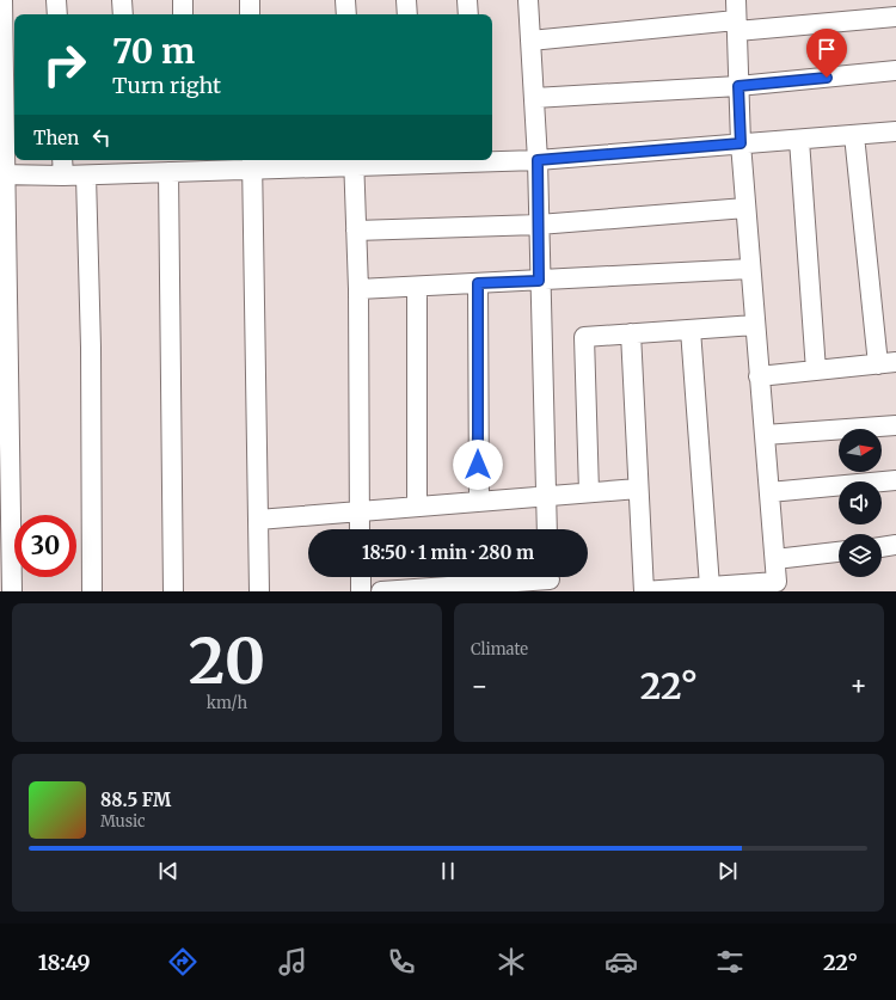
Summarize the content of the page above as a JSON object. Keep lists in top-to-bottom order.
{
  "north": "right",
  "page": {
    "turn": ["70 m", "Turn right"],
    "then": "Then",
    "limit": "30",
    "trip": "18:50 · 1 min · 280 m",
    "tile": [
      ["20", "km/h"],
      "Climate"
    ],
    "heat": ["−", "22°", "+"],
    "song": ["88.5 FM", "Music"],
    "tabs": ["18:49", "22°"]
  }
}
